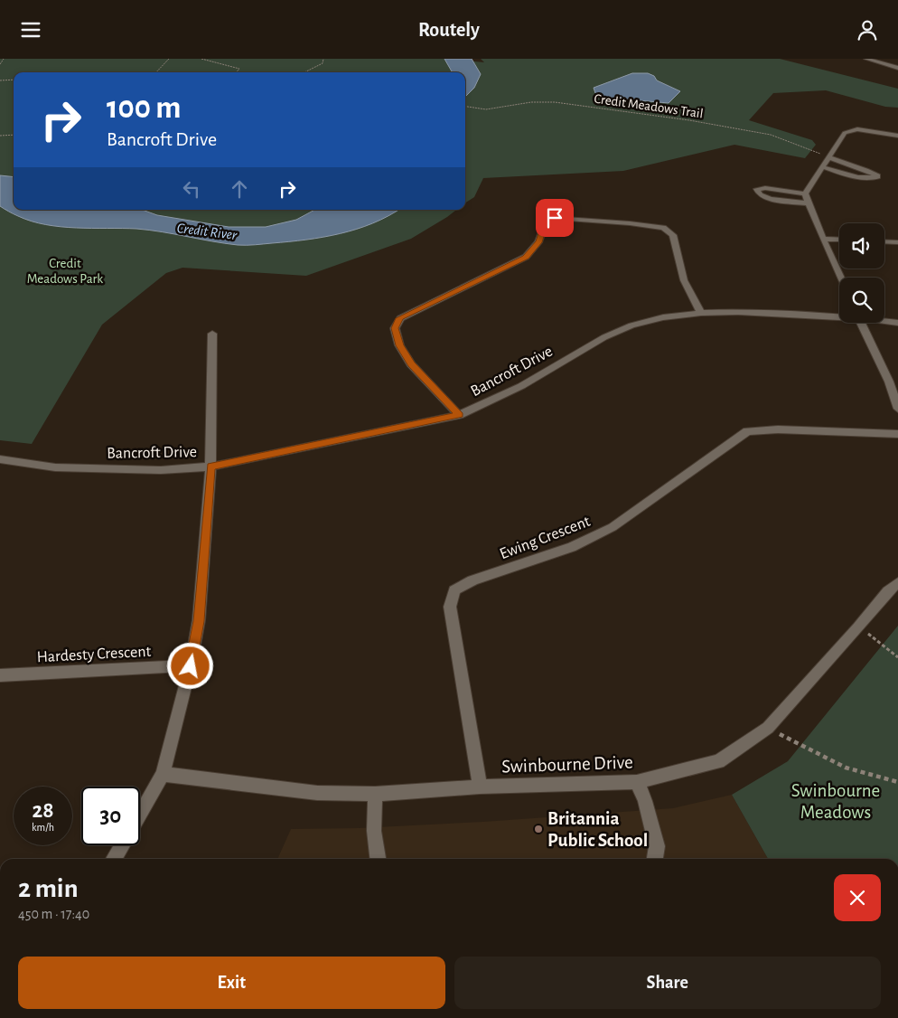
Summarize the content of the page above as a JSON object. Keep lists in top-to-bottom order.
{
  "streets": {
    "street": [
      "Bancroft Drive",
      "Ewing Crescent",
      "Hardesty Crescent",
      "Swinbourne Drive"
    ],
    "path": ["Credit Meadows Trail"]
  },
  "crossings": [
    ["Ewing Crescent", "Swinbourne Drive"]
  ],
  "water": ["Credit River"],
  "parks": ["Credit Meadows Park", "Swinbourne Meadows"],
  "places": ["Britannia Public School"],
  "page": {
    "header": "Routely",
    "turn": ["100 m", "Bancroft Drive"],
    "speed": "28 km/h",
    "limit": "30",
    "heading": ["2 min", "450 m · 17:40"],
    "buttons": ["Exit", "Share"]
  }
}
